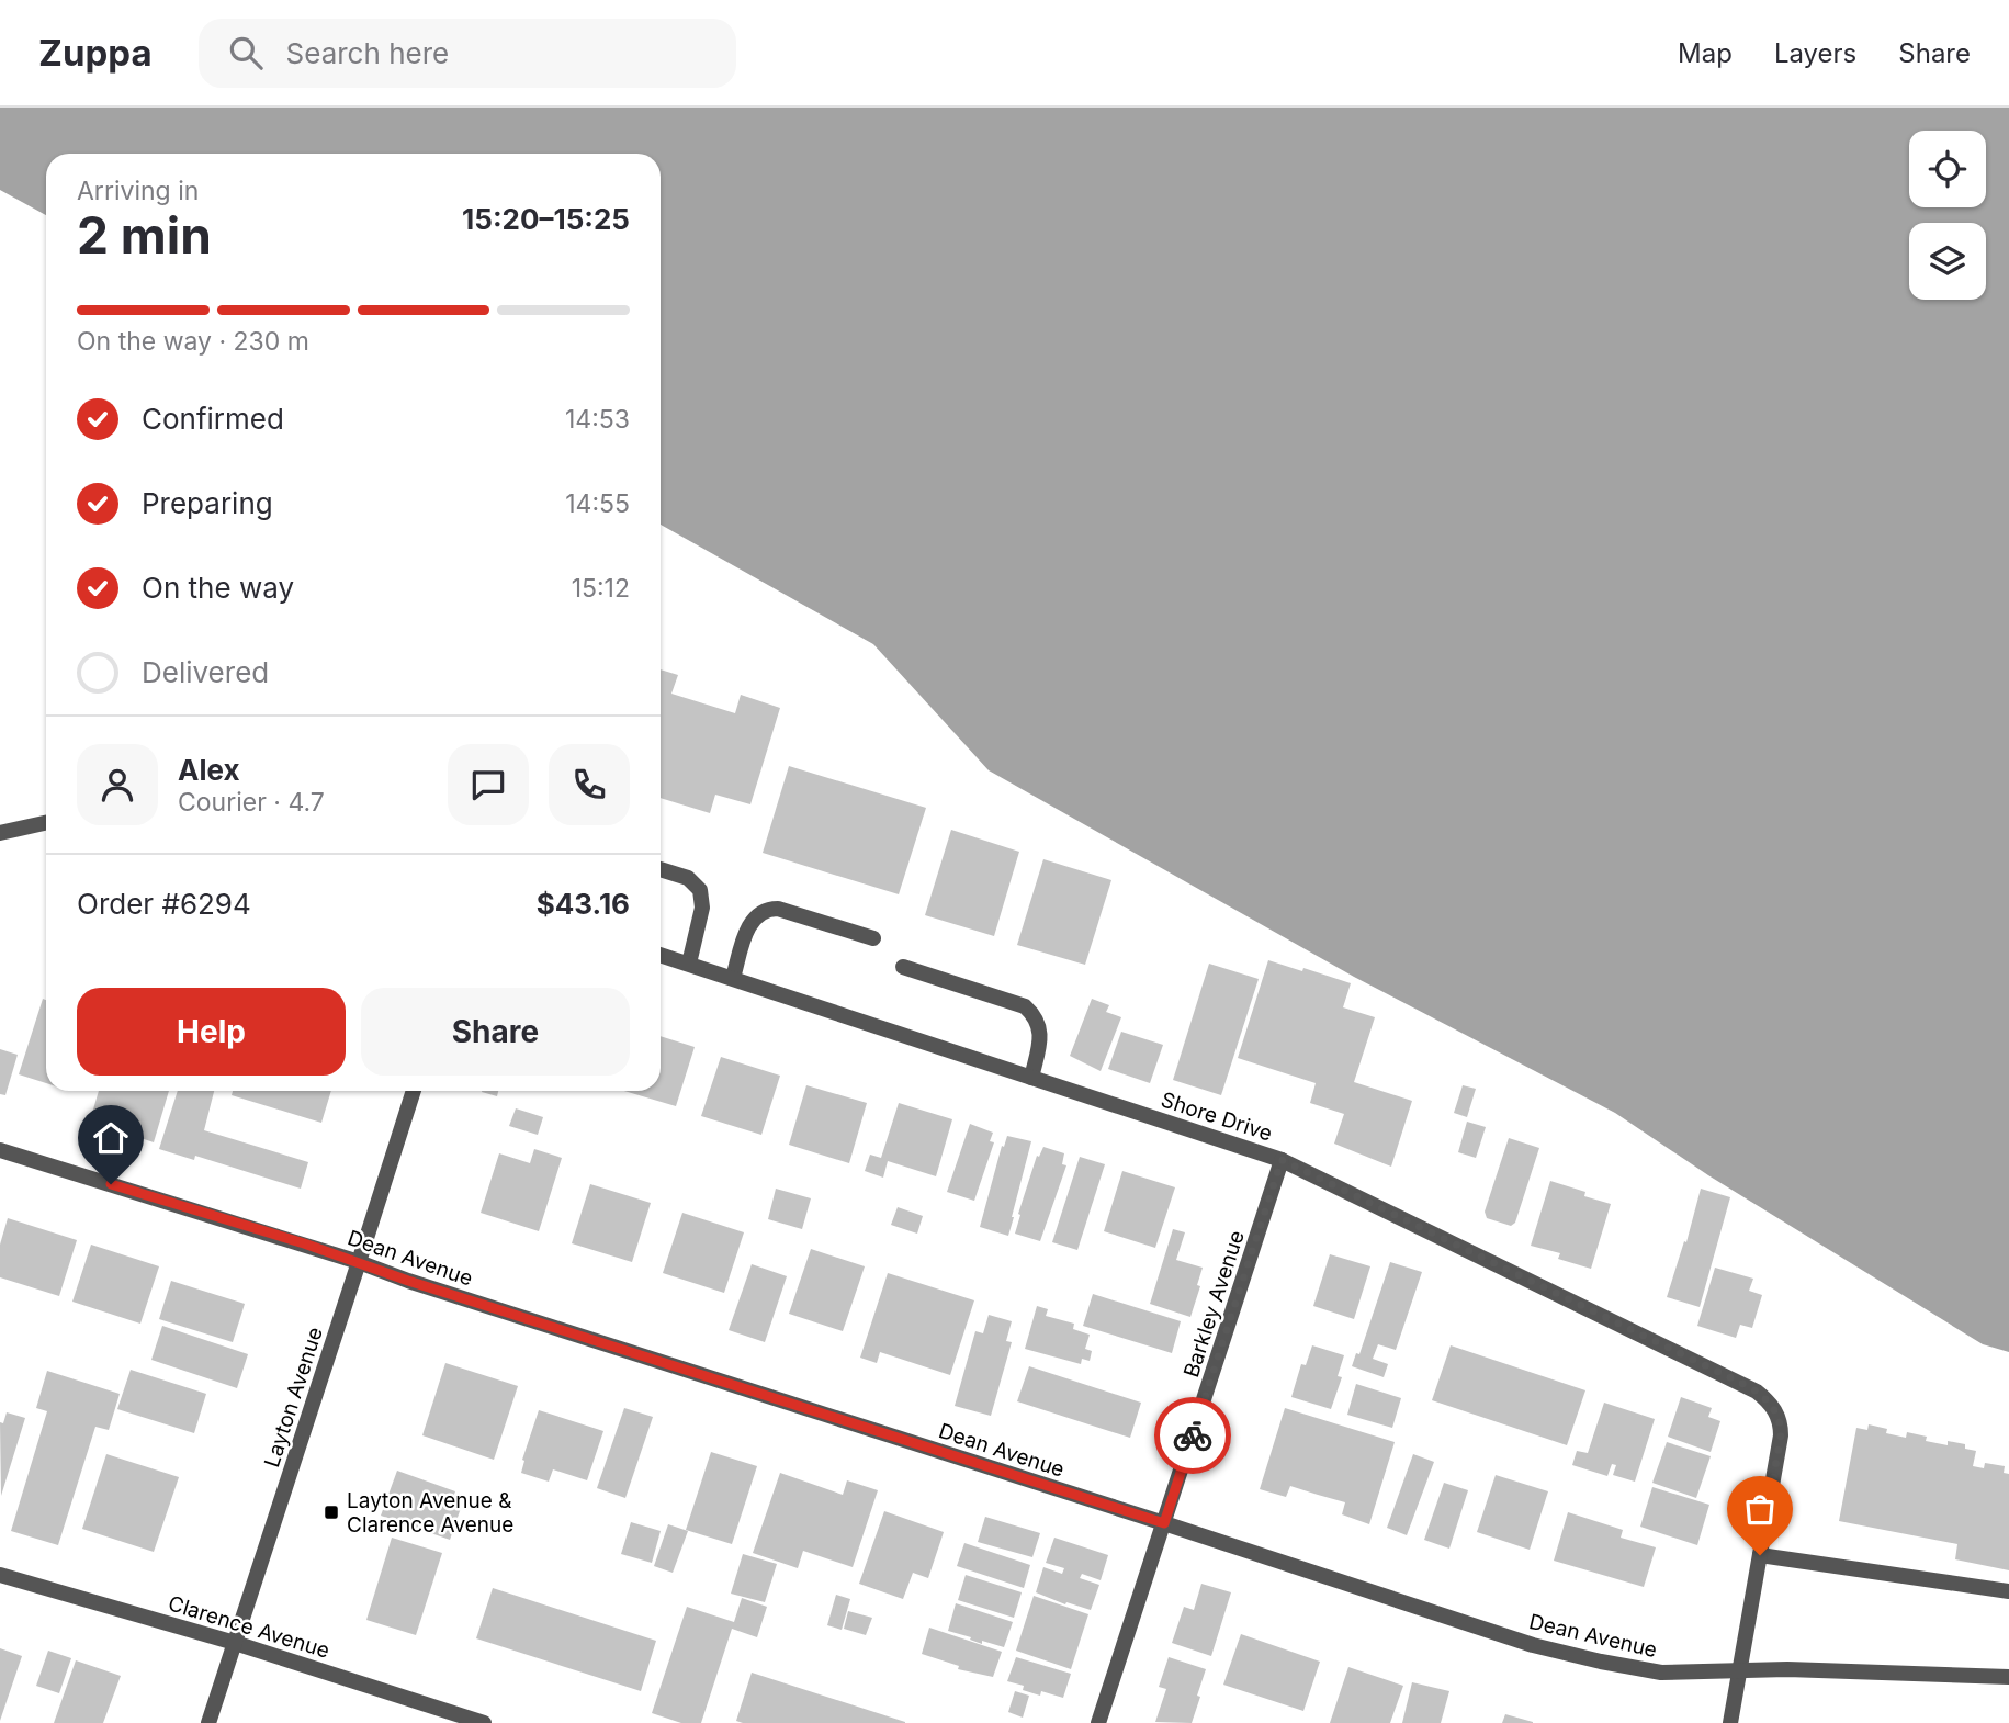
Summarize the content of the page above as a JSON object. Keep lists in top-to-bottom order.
{
  "streets": {
    "street": [
      "Shore Drive",
      "Dean Avenue",
      "Barkley Avenue",
      "Layton Avenue",
      "Clarence Avenue"
    ]
  },
  "crossings": [
    ["Shore Drive", "Barkley Avenue"],
    ["Dean Avenue", "Barkley Avenue"],
    ["Dean Avenue", "Layton Avenue"],
    ["Layton Avenue", "Clarence Avenue"]
  ],
  "places": {
    "transit": ["Layton Avenue & Clarence Avenue"]
  },
  "page": {
    "header": "Zuppa",
    "search": "Search here",
    "nav": ["Map", "Layers", "Share"],
    "heading": ["2 min", "Arriving in", "15:20–15:25"],
    "panel": [
      "Alex",
      "Courier · 4.7",
      "Order #6294",
      "$43.16"
    ],
    "bar": "On the way · 230 m",
    "list": [
      ["Confirmed", "14:53"],
      ["Preparing", "14:55"],
      ["On the way", "15:12"],
      "Delivered"
    ],
    "buttons": ["Help", "Share"]
  }
}
